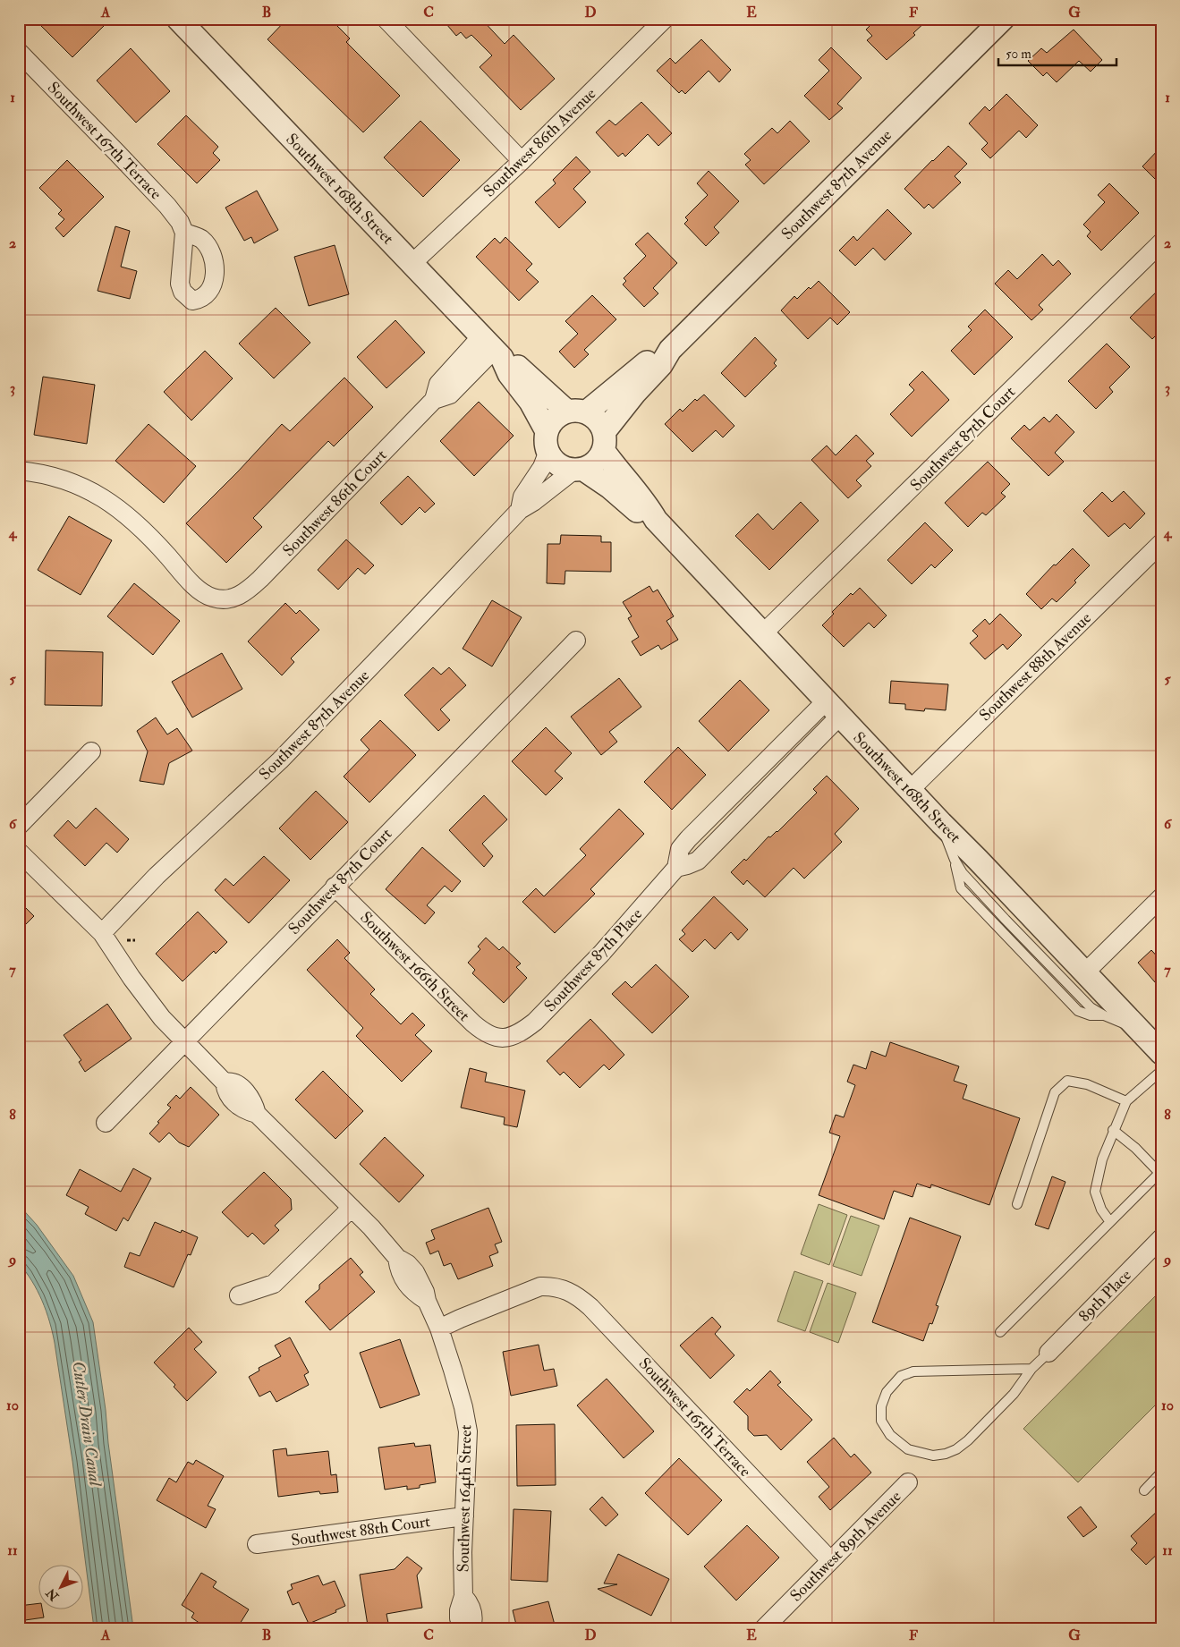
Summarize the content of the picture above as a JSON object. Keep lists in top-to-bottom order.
{
  "streets": {
    "street": [
      "Southwest 167th Terrace",
      "Southwest 86th Avenue",
      "Southwest 87th Avenue",
      "Southwest 168th Street",
      "Southwest 87th Court",
      "Southwest 86th Court",
      "Southwest 88th Avenue",
      "Southwest 87th Place",
      "Southwest 166th Street",
      "89th Place",
      "Southwest 165th Terrace",
      "Southwest 164th Street",
      "Southwest 88th Court",
      "Southwest 89th Avenue"
    ]
  },
  "crossings": [
    ["Southwest 86th Avenue", "Southwest 168th Street"],
    ["Southwest 87th Avenue", "Southwest 168th Street"],
    ["Southwest 87th Avenue", "Southwest 164th Street"],
    ["Southwest 168th Street", "Southwest 87th Court"],
    ["Southwest 168th Street", "Southwest 86th Court"],
    ["Southwest 168th Street", "Southwest 88th Avenue"],
    ["Southwest 168th Street", "Southwest 87th Place"],
    ["Southwest 87th Court", "Southwest 166th Street"],
    ["Southwest 87th Court", "Southwest 164th Street"],
    ["Southwest 87th Place", "Southwest 166th Street"],
    ["Southwest 165th Terrace", "Southwest 164th Street"],
    ["Southwest 165th Terrace", "Southwest 89th Avenue"],
    ["Southwest 164th Street", "Southwest 88th Court"]
  ],
  "water": ["Cutler Drain Canal"],
  "scale_bar": "50 m",
  "north": "bottom left",
  "grid": {
    "columns": [
      "A",
      "B",
      "C",
      "D",
      "E",
      "F",
      "G"
    ],
    "rows": [
      "1",
      "2",
      "3",
      "4",
      "5",
      "6",
      "7",
      "8",
      "9",
      "10",
      "11"
    ]
  }
}
